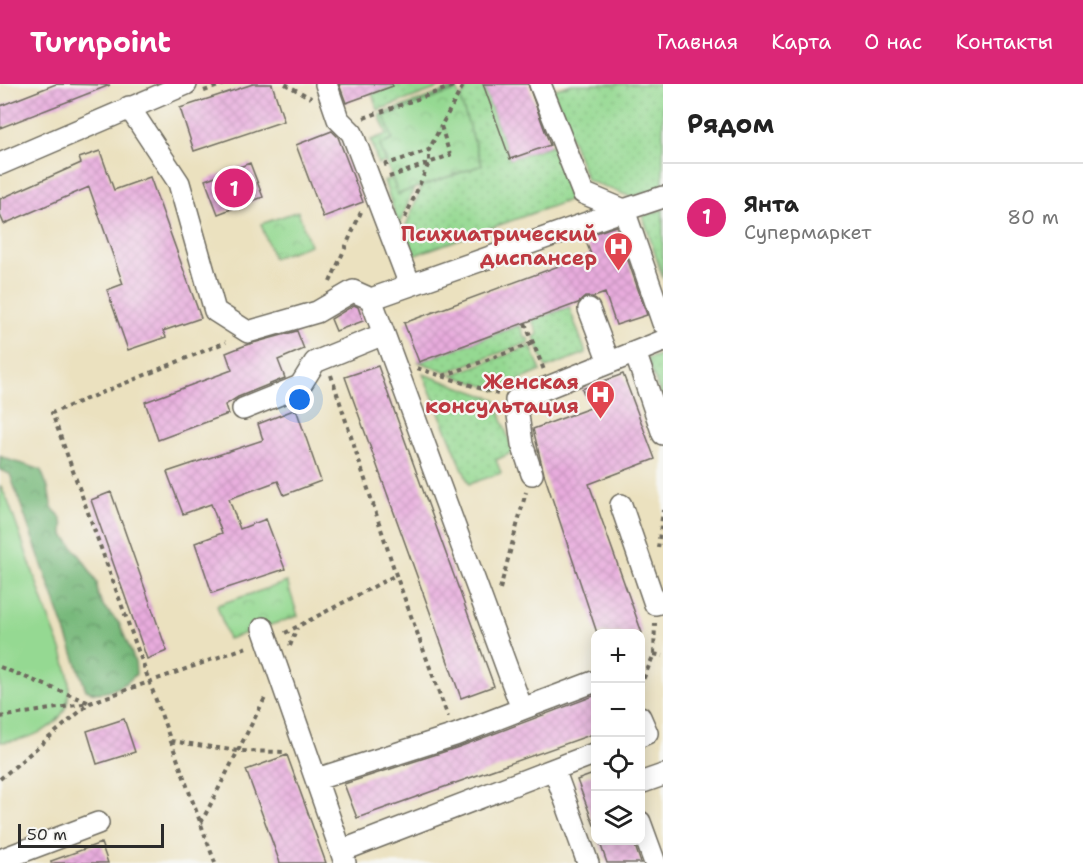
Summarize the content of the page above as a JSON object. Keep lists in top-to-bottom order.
{
  "places": {
    "hospital": ["Психиатрический диспансер", "Женская консультация"]
  },
  "scale_bar": "50 m",
  "page": {
    "header": "Turnpoint",
    "nav": [
      "Главная",
      "Карта",
      "О нас",
      "Контакты"
    ],
    "heading": "Рядом",
    "list": [
      {
        "mark": "1",
        "name": "Янта",
        "note": "Супермаркет",
        "value": "80 m"
      }
    ],
    "pins": "1",
    "map_buttons": ["+", "−"],
    "scale": "50 m"
  }
}
